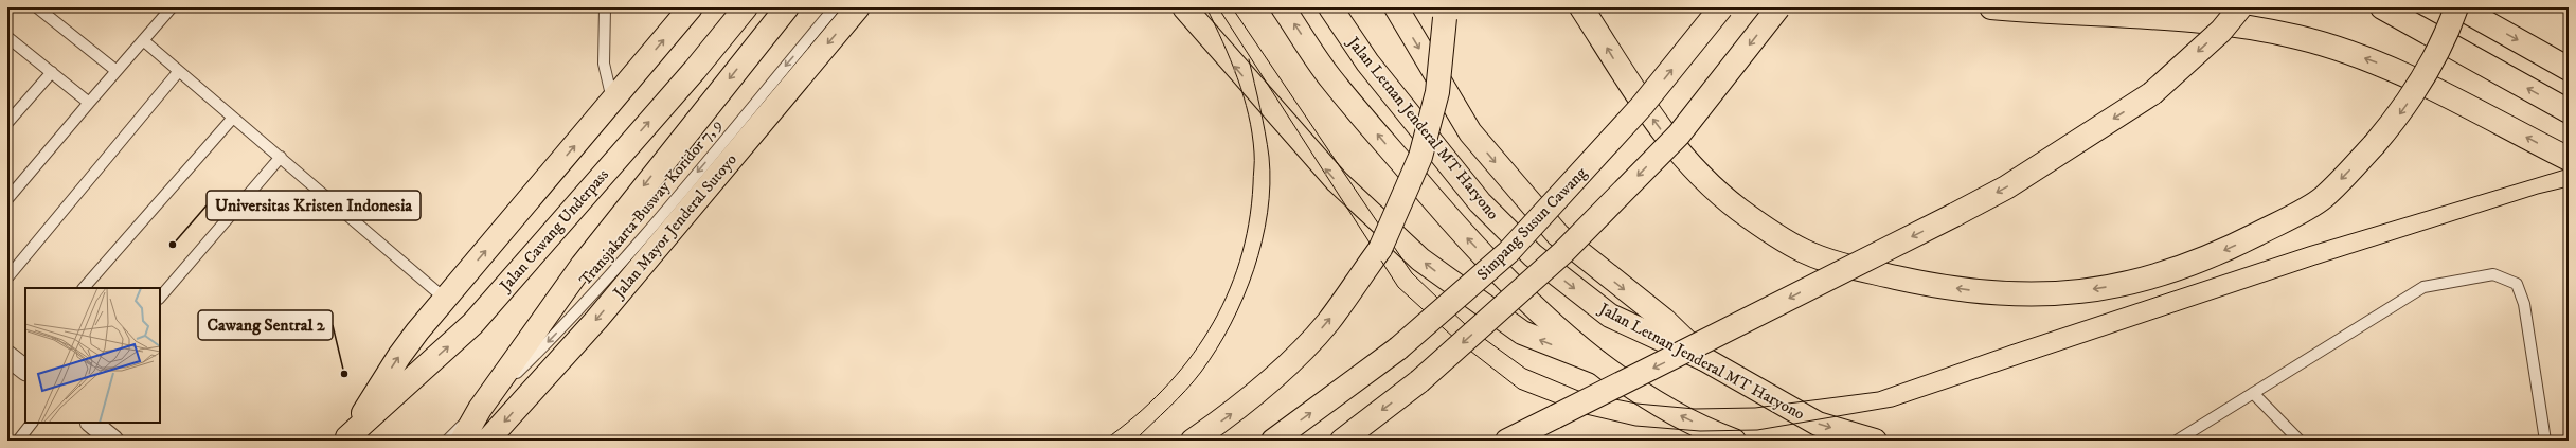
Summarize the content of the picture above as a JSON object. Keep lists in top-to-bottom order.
{
  "streets": {
    "main road": [
      "Jalan Letnan Jenderal MT Haryono",
      "Simpang Susun Cawang",
      "Jalan Mayor Jenderal Sutoyo",
      "Jalan Cawang Underpass"
    ],
    "lane": ["Transjakarta Busway Koridor 7, 9"]
  },
  "one_way": ["Transjakarta Busway Koridor 7, 9"],
  "places": ["Universitas Kristen Indonesia", "Cawang Sentral 2"]
}
